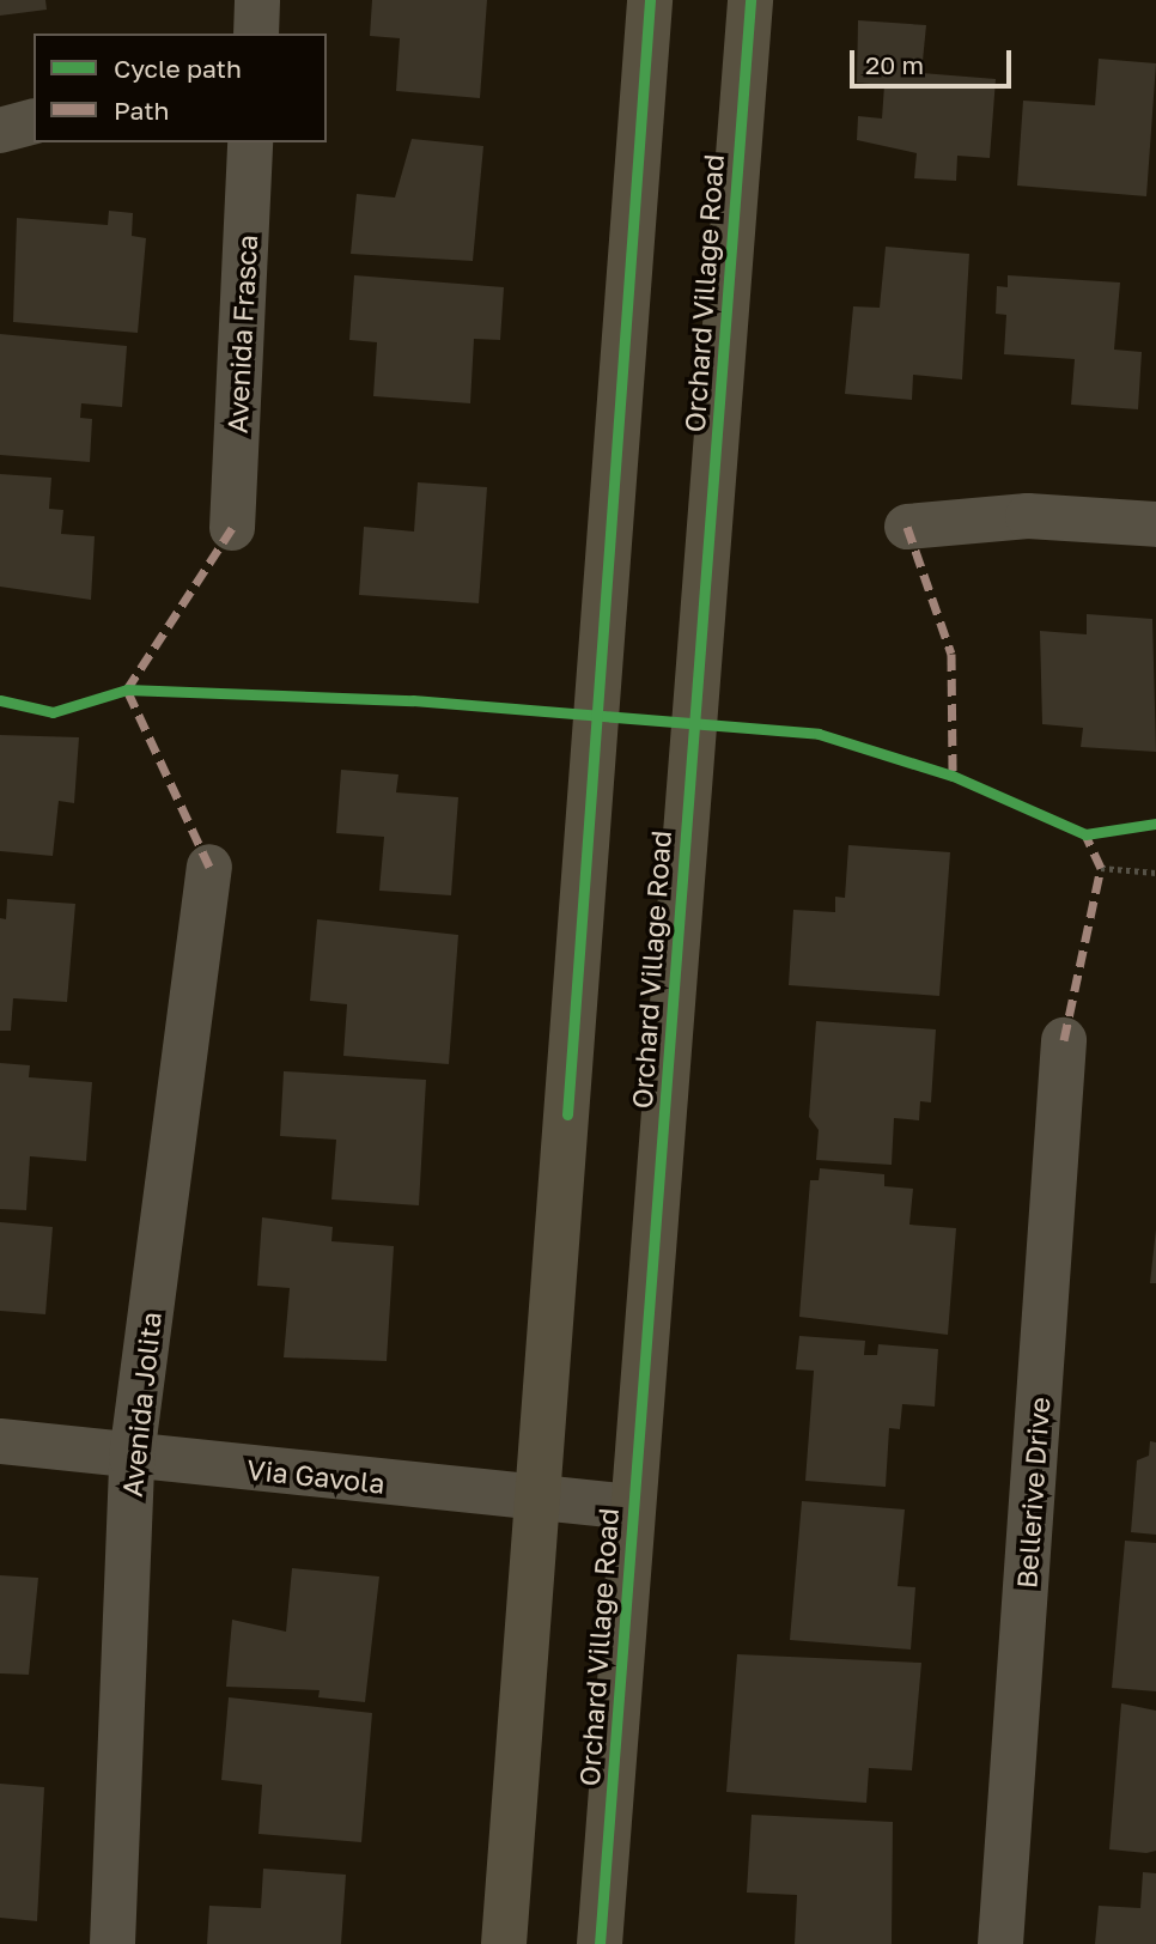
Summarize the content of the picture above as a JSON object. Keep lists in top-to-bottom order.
{
  "streets": {
    "main road": ["Orchard Village Road"],
    "street": [
      "Avenida Frasca",
      "Avenida Jolita",
      "Via Gavola",
      "Bellerive Drive"
    ]
  },
  "crossings": [
    ["Orchard Village Road", "Via Gavola"],
    ["Avenida Jolita", "Via Gavola"]
  ],
  "legend": ["Cycle path", "Path"],
  "scale_bar": "20 m"
}
